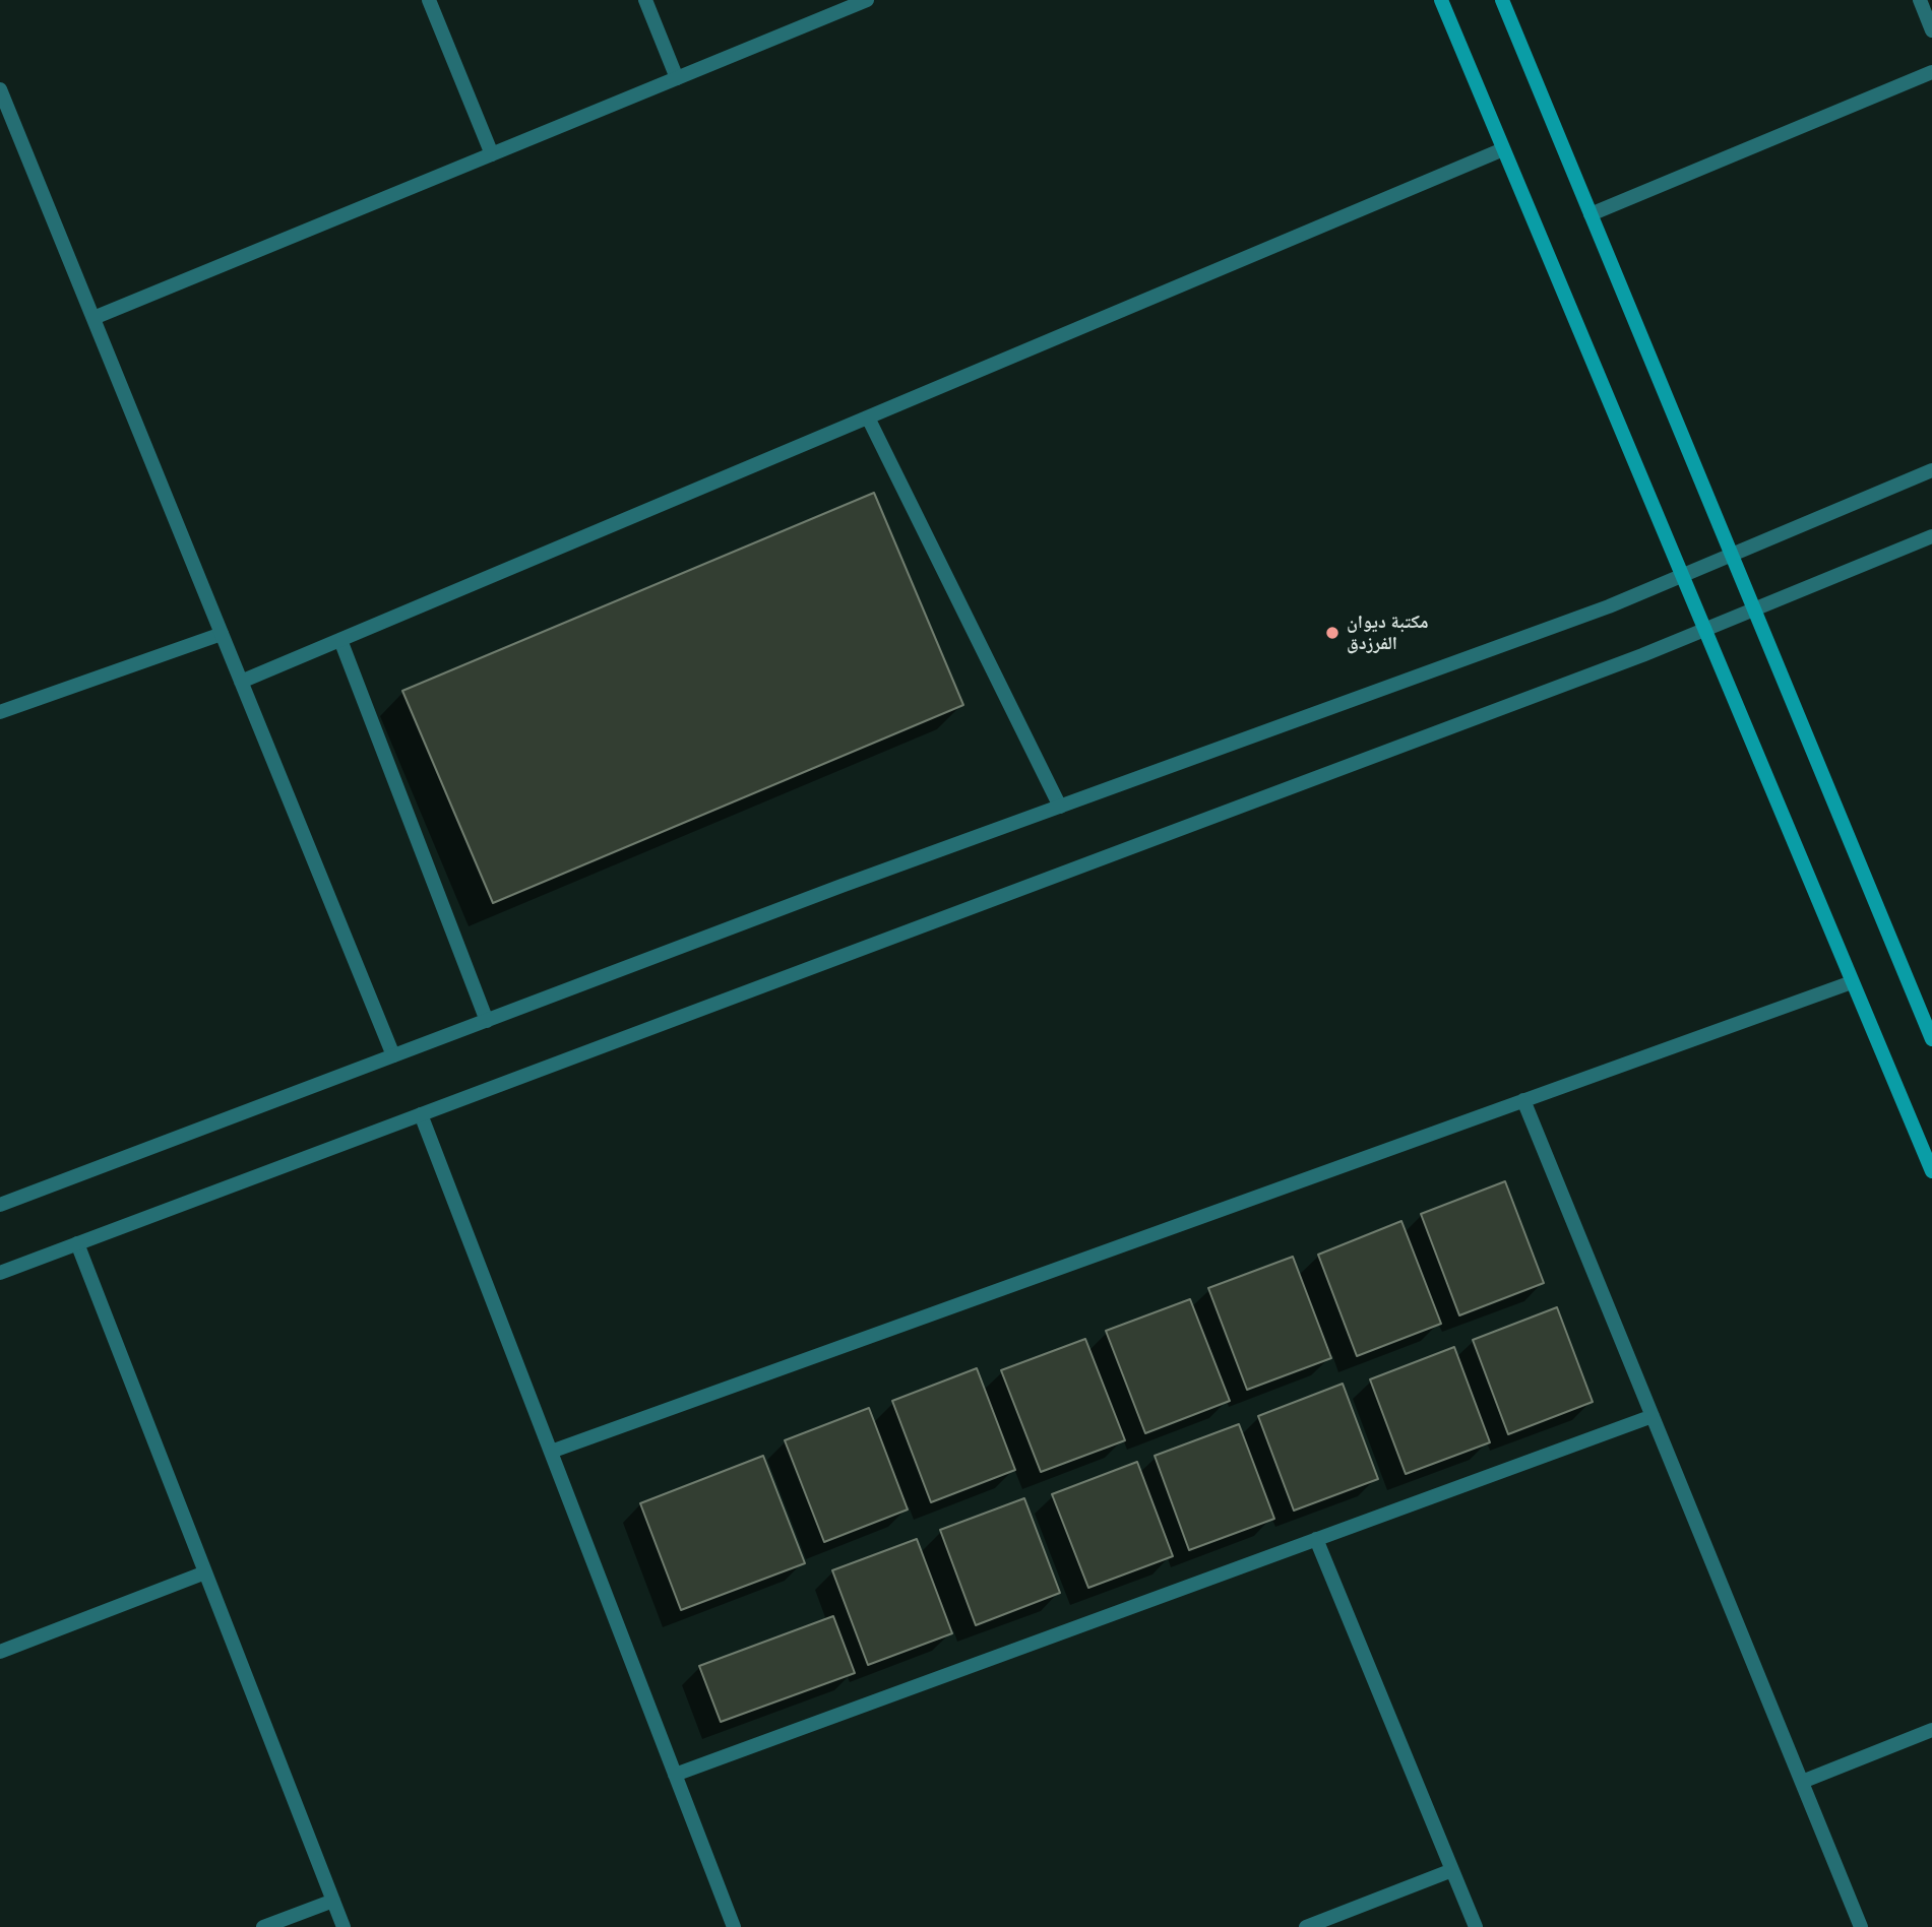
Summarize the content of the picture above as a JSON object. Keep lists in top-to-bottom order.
{
  "places": ["مكتبة ديوان الفرزدق"]
}
